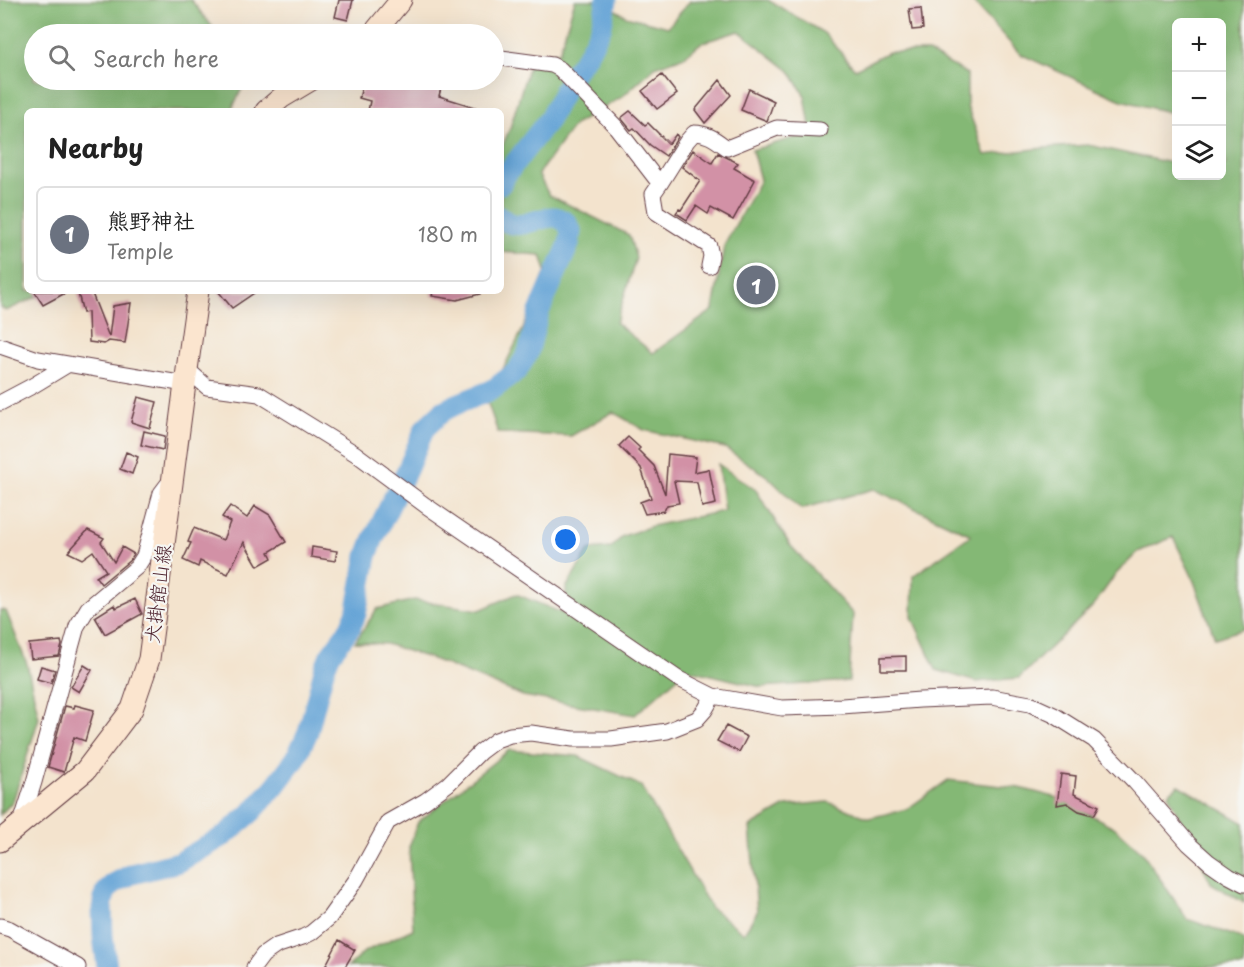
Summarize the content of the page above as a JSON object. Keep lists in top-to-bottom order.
{
  "streets": {
    "main road": ["犬掛館山線"]
  },
  "page": {
    "map_buttons": ["+", "−"],
    "search": "Search here",
    "heading": "Nearby",
    "list": [
      {
        "mark": "1",
        "name": "熊野神社",
        "note": "Temple",
        "value": "180 m"
      }
    ],
    "pins": "1"
  }
}
